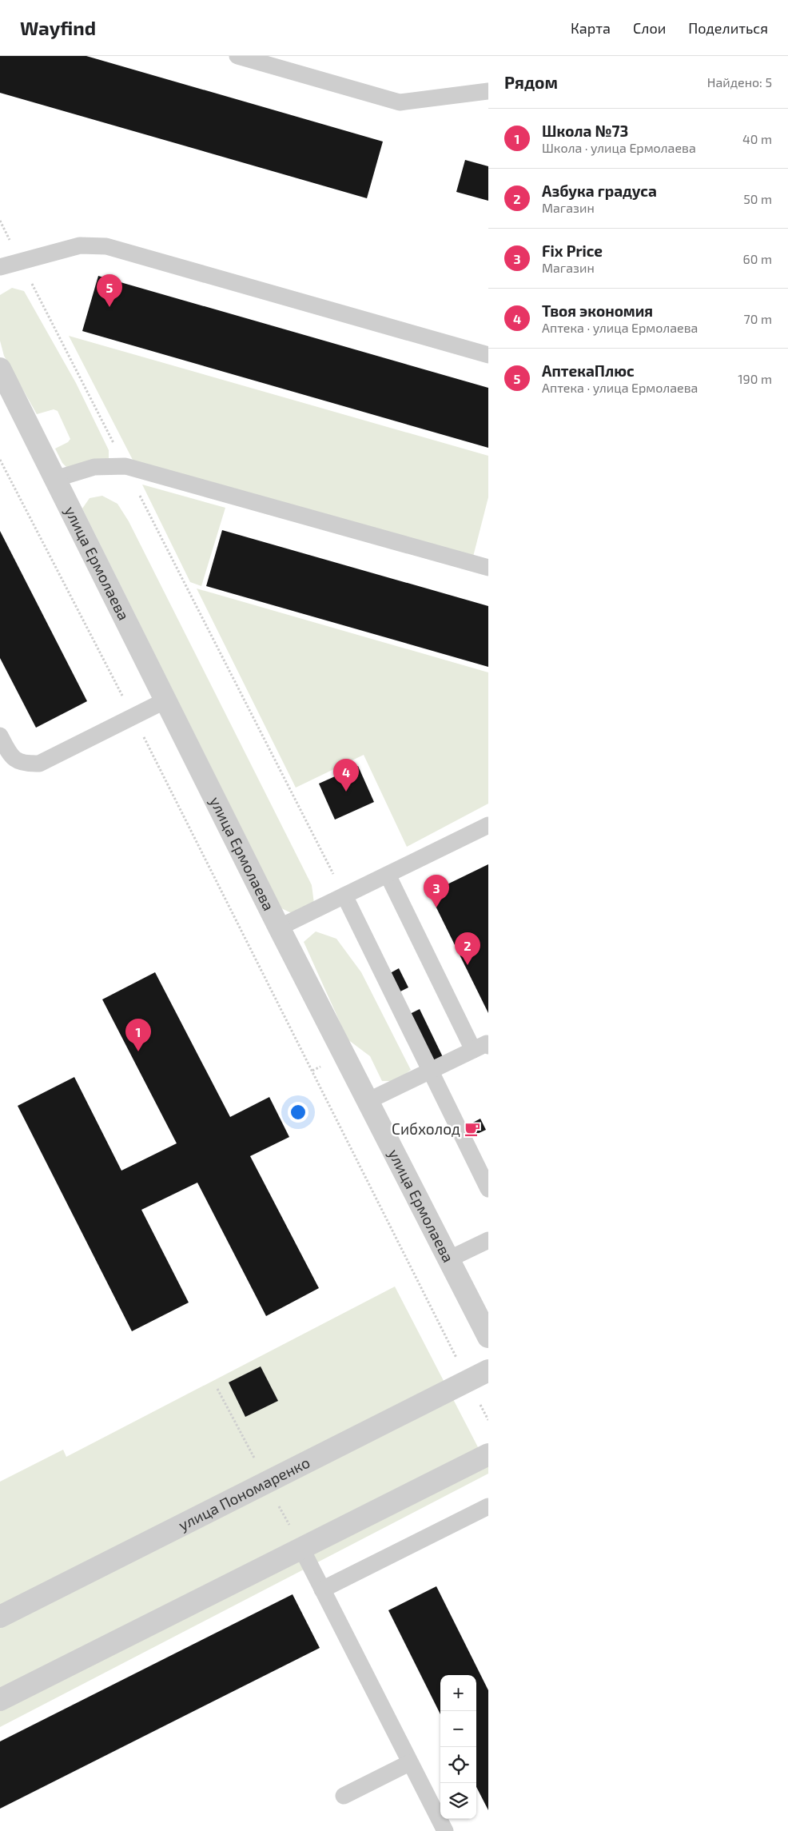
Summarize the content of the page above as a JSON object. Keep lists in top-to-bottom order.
{
  "streets": {
    "street": ["улица Ермолаева", "улица Пономаренко"]
  },
  "places": {
    "cafe": ["Сибхолод"]
  },
  "page": {
    "header": "Wayfind",
    "nav": ["Карта", "Слои", "Поделиться"],
    "heading": ["Рядом", "Найдено: 5"],
    "list": [
      {
        "mark": "1",
        "name": "Школа №73",
        "note": "Школа · улица Ермолаева",
        "value": "40 m"
      },
      {
        "mark": "2",
        "name": "Азбука градуса",
        "note": "Магазин",
        "value": "50 m"
      },
      {
        "mark": "3",
        "name": "Fix Price",
        "note": "Магазин",
        "value": "60 m"
      },
      {
        "mark": "4",
        "name": "Твоя экономия",
        "note": "Аптека · улица Ермолаева",
        "value": "70 m"
      },
      {
        "mark": "5",
        "name": "АптекаПлюс",
        "note": "Аптека · улица Ермолаева",
        "value": "190 m"
      }
    ],
    "pins": [
      "5",
      "4",
      "3",
      "2",
      "1"
    ],
    "map_buttons": ["+", "−"]
  }
}
